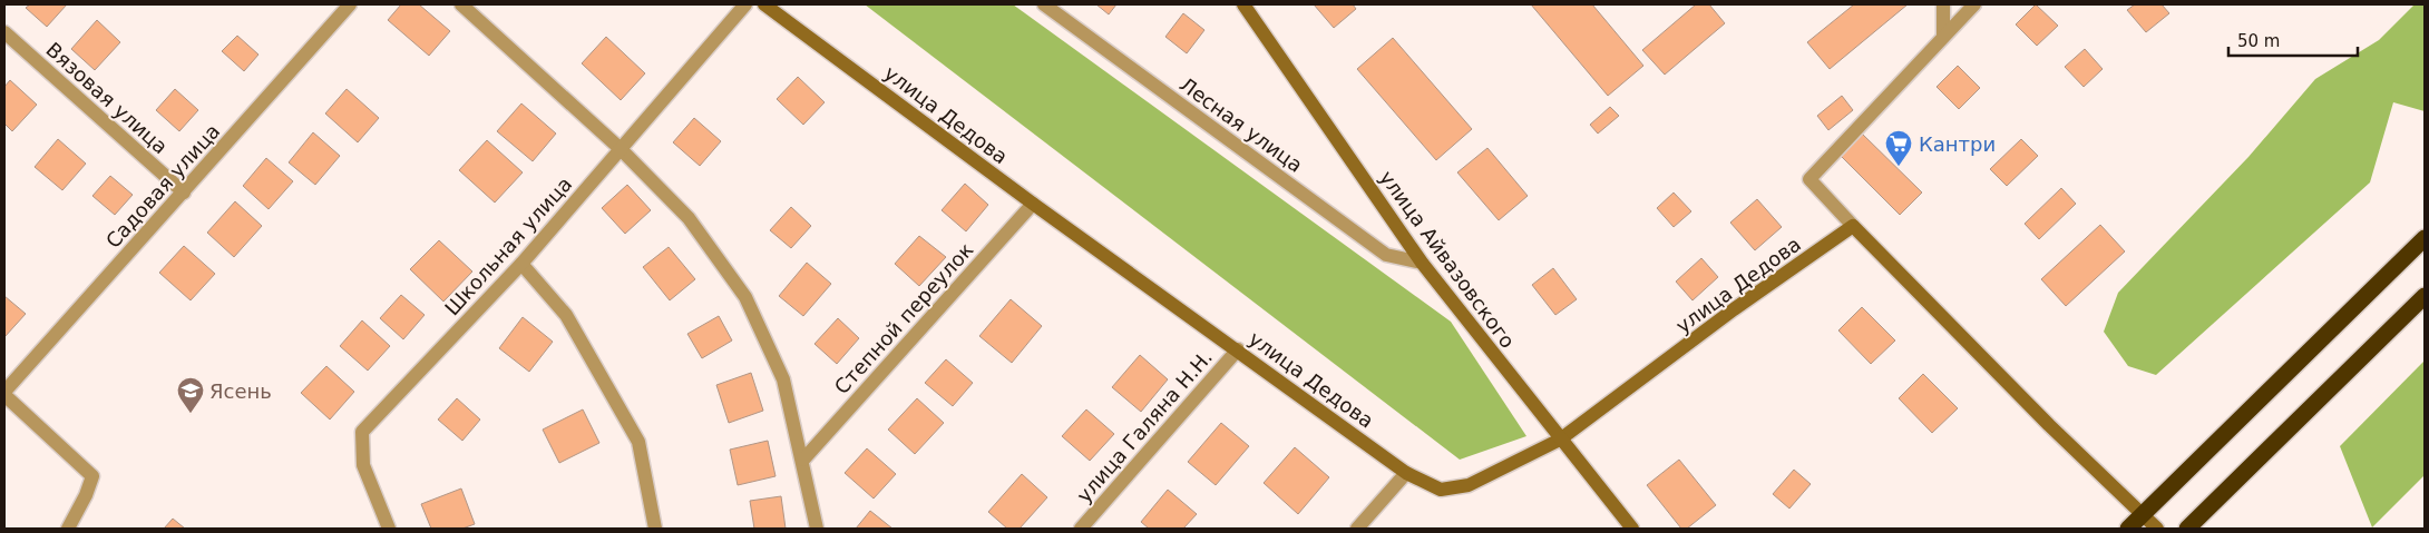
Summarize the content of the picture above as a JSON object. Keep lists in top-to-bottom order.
{
  "streets": {
    "street": [
      "Вязовая улица",
      "улица Дедова",
      "Лесная улица",
      "Садовая улица",
      "Школьная улица",
      "улица Айвазовского",
      "Степной переулок",
      "улица Галяна Н.Н."
    ]
  },
  "crossings": [
    ["Вязовая улица", "Садовая улица"],
    ["улица Дедова", "улица Айвазовского"],
    ["улица Дедова", "Степной переулок"],
    ["улица Дедова", "улица Галяна Н.Н."],
    ["Лесная улица", "улица Айвазовского"]
  ],
  "places": {
    "supermarket": ["Кантри"],
    "school or university": ["Ясень"]
  },
  "scale_bar": "50 m"
}
